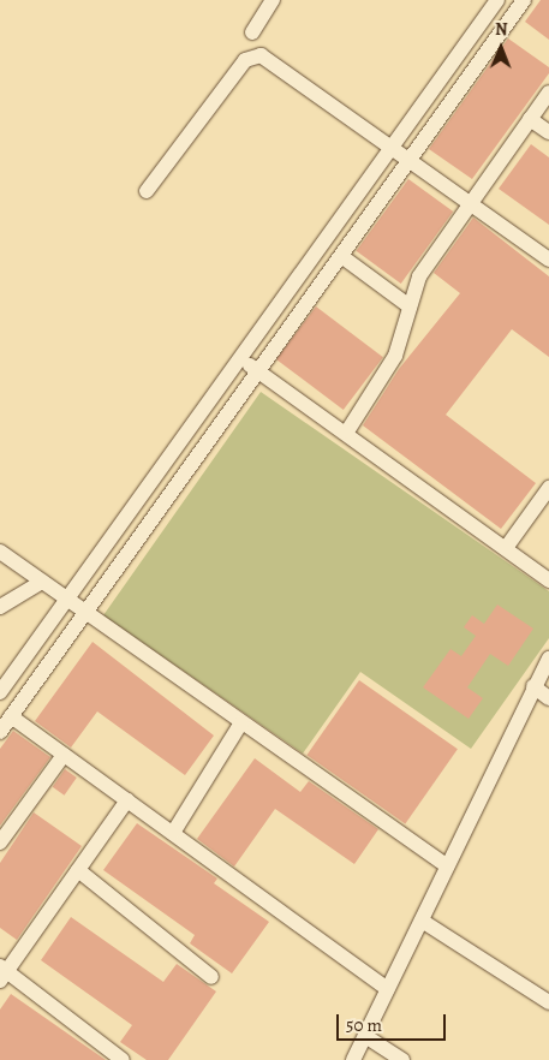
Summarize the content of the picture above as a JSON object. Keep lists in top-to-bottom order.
{
  "scale_bar": "50 m",
  "north": "top"
}
